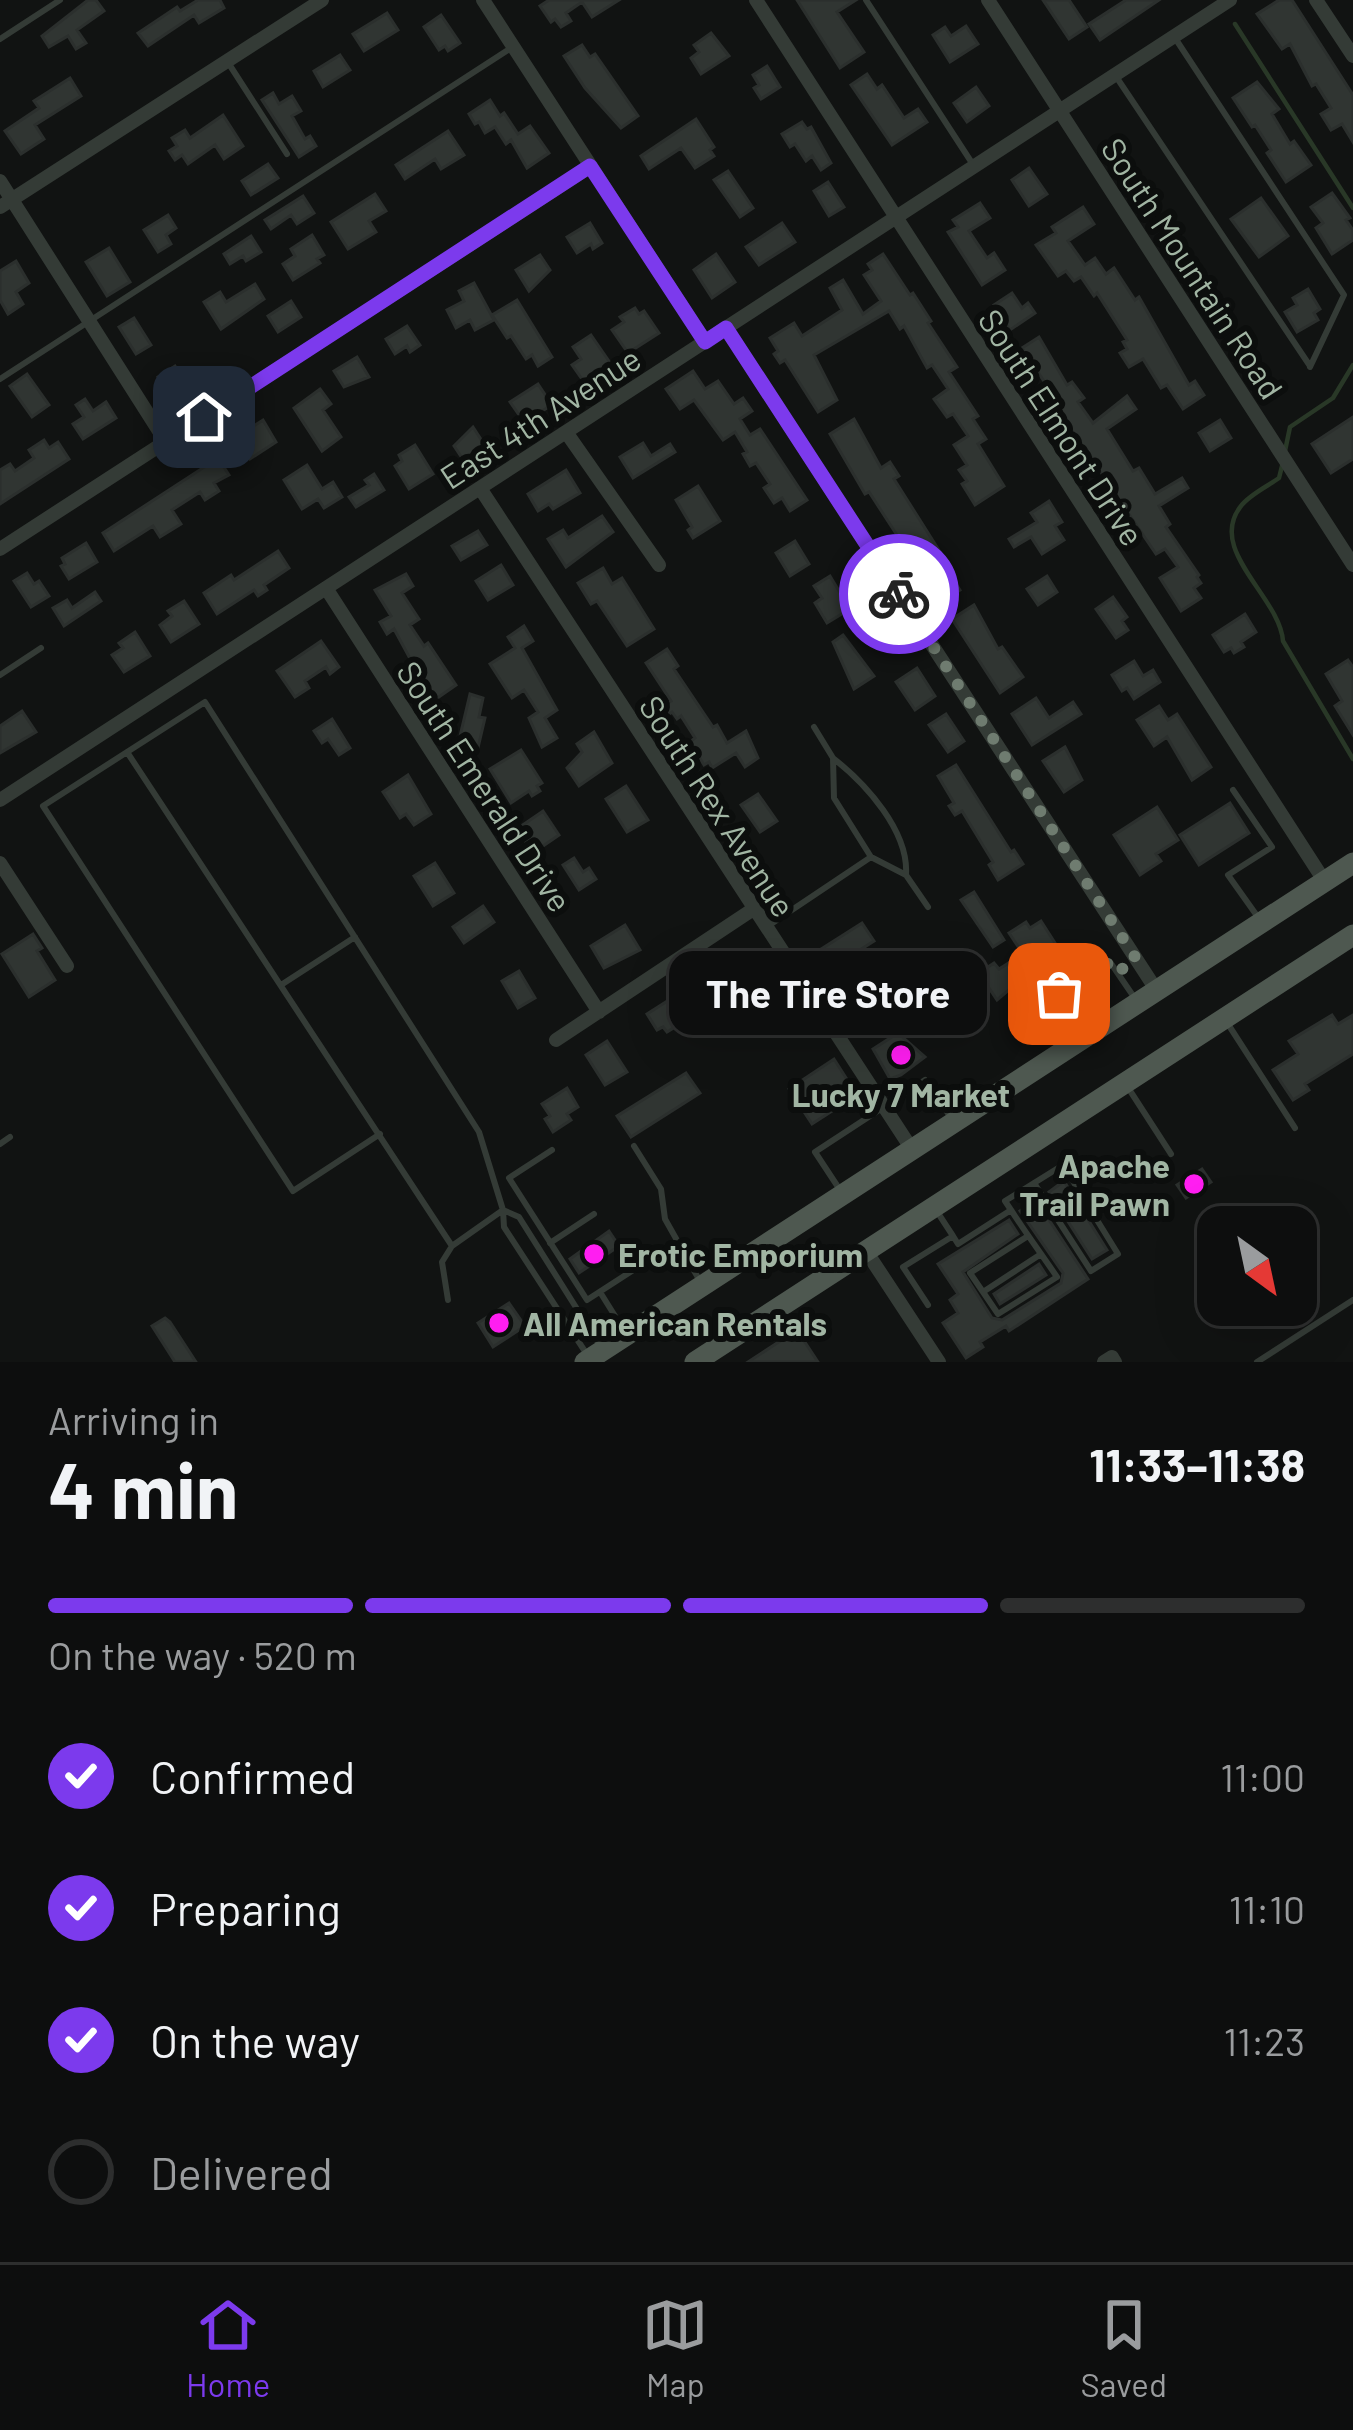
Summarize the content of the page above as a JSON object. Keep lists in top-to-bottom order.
{
  "streets": {
    "street": [
      "South Mountain Road",
      "East 4th Avenue",
      "South Elmont Drive",
      "South Emerald Drive",
      "South Rex Avenue"
    ]
  },
  "crossings": [
    ["South Mountain Road", "East 4th Avenue"],
    ["East 4th Avenue", "South Elmont Drive"],
    ["East 4th Avenue", "South Emerald Drive"],
    ["East 4th Avenue", "South Rex Avenue"]
  ],
  "places": [
    "The Tire Store",
    "Lucky 7 Market",
    "Apache Trail Pawn",
    "Erotic Emporium",
    "All American Rentals"
  ],
  "north": "bottom right",
  "page": {
    "bubble": "The Tire Store",
    "heading": ["4 min", "Arriving in", "11:33–11:38"],
    "bar": "On the way · 520 m",
    "list": [
      ["Confirmed", "11:00"],
      ["Preparing", "11:10"],
      ["On the way", "11:23"],
      "Delivered"
    ],
    "tabs": ["Home", "Map", "Saved"]
  }
}
